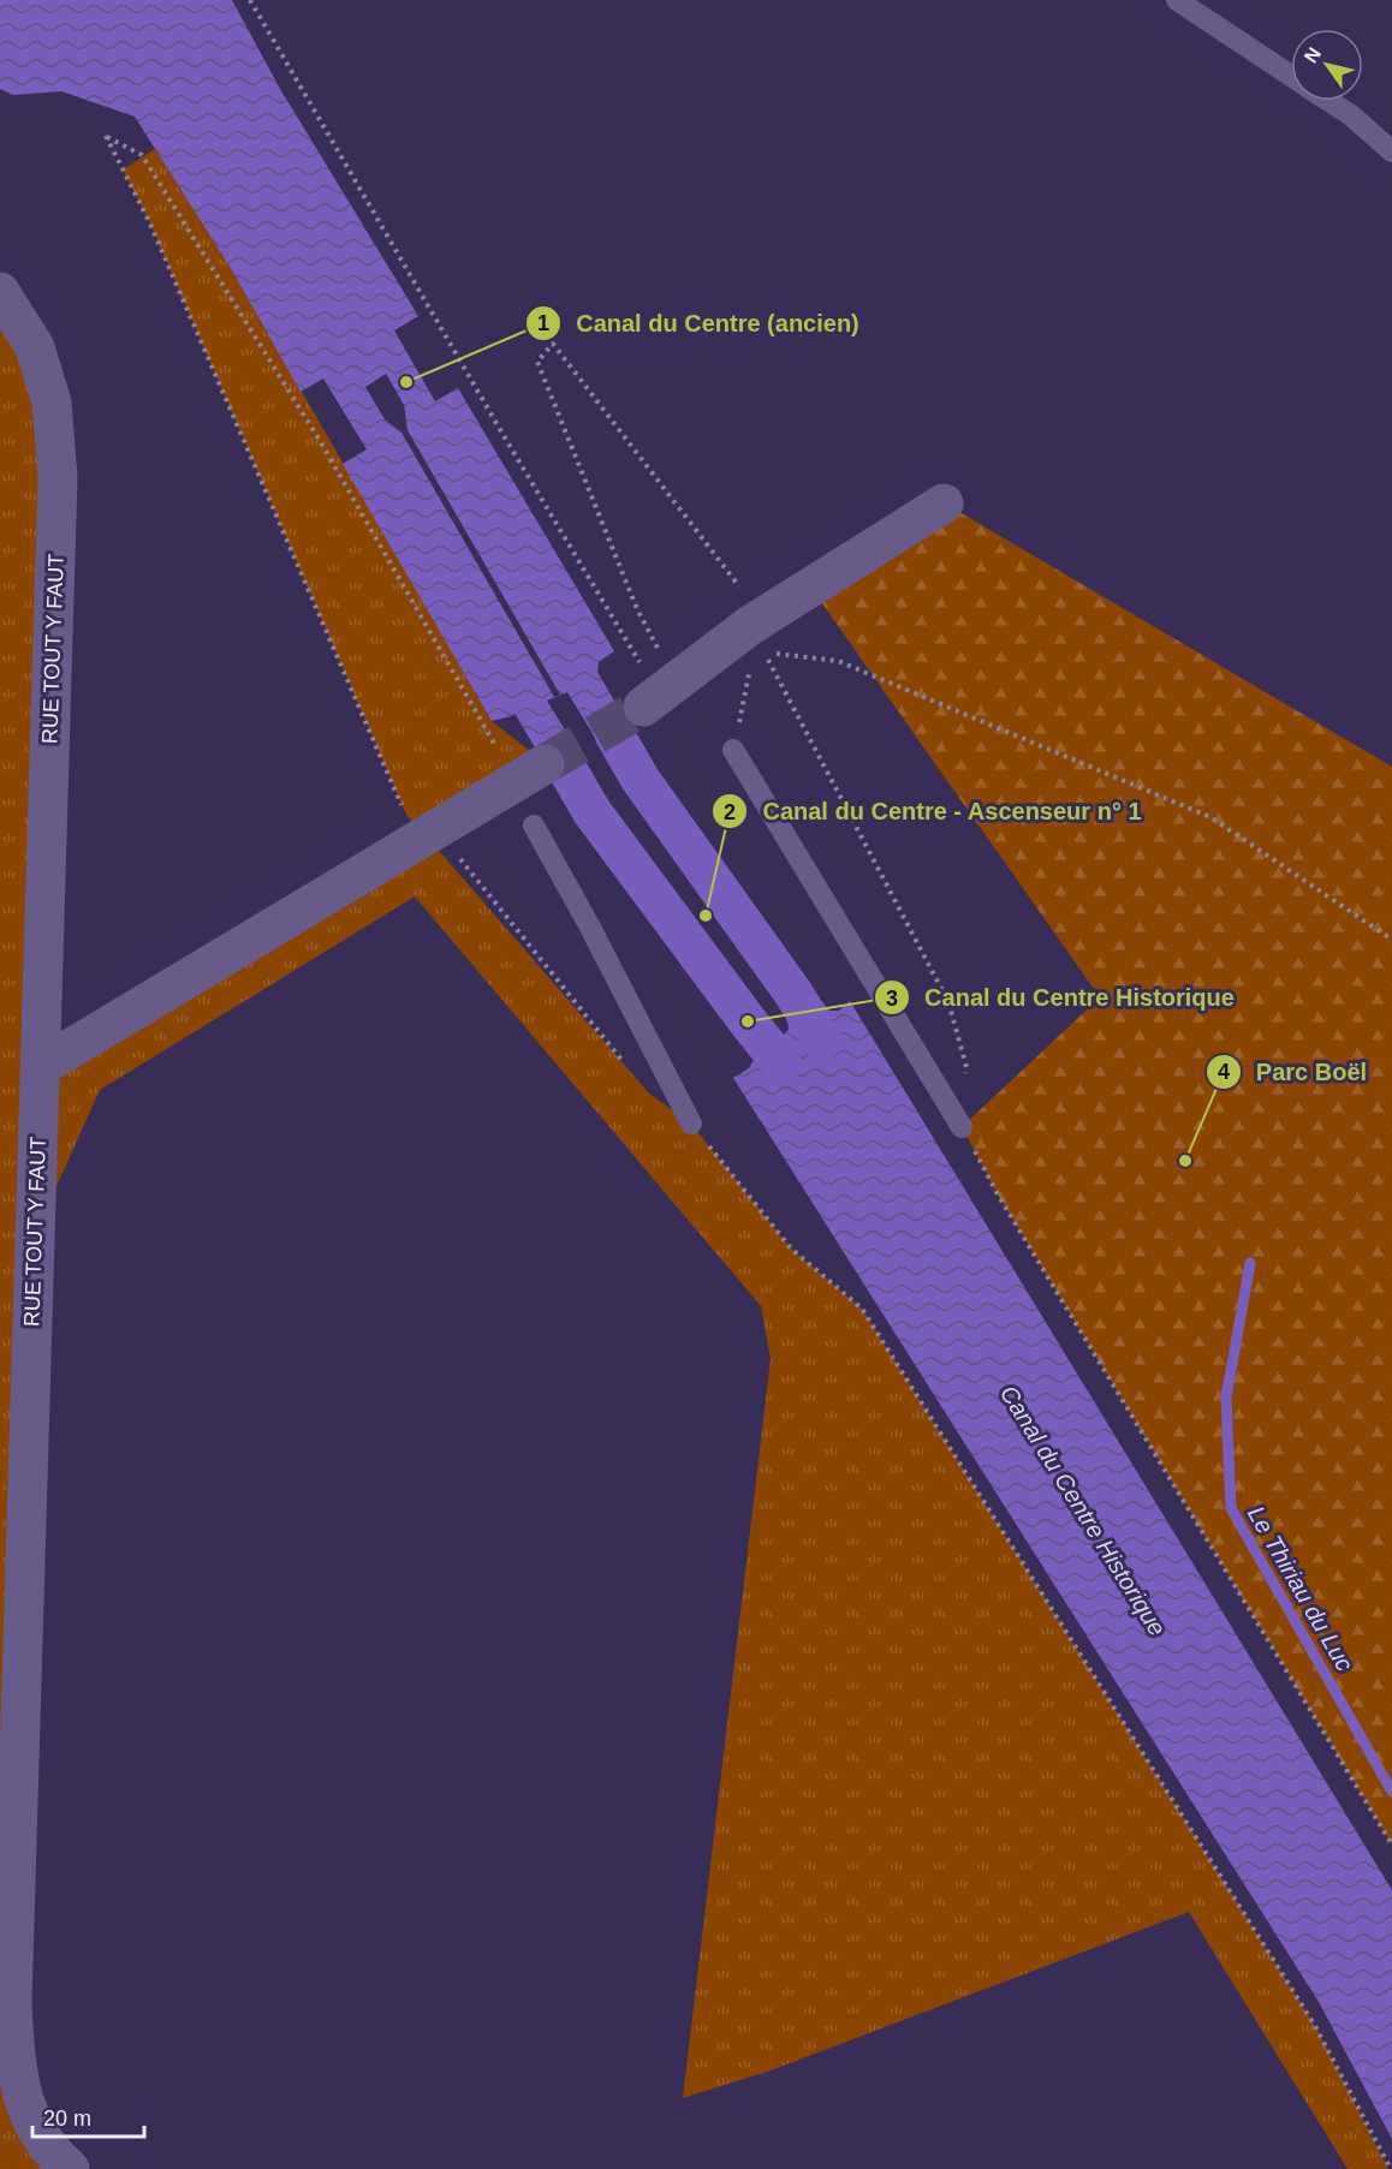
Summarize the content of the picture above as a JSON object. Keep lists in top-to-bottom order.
{
  "streets": {
    "street": ["RUE TOUT Y FAUT"]
  },
  "water": ["Canal du Centre Historique", "Le Thiriau du Luc"],
  "places": [
    "Canal du Centre (ancien)",
    "Canal du Centre - Ascenseur n° 1",
    "Canal du Centre Historique",
    "Parc Boël"
  ],
  "scale_bar": "20 m",
  "north": "top left"
}
